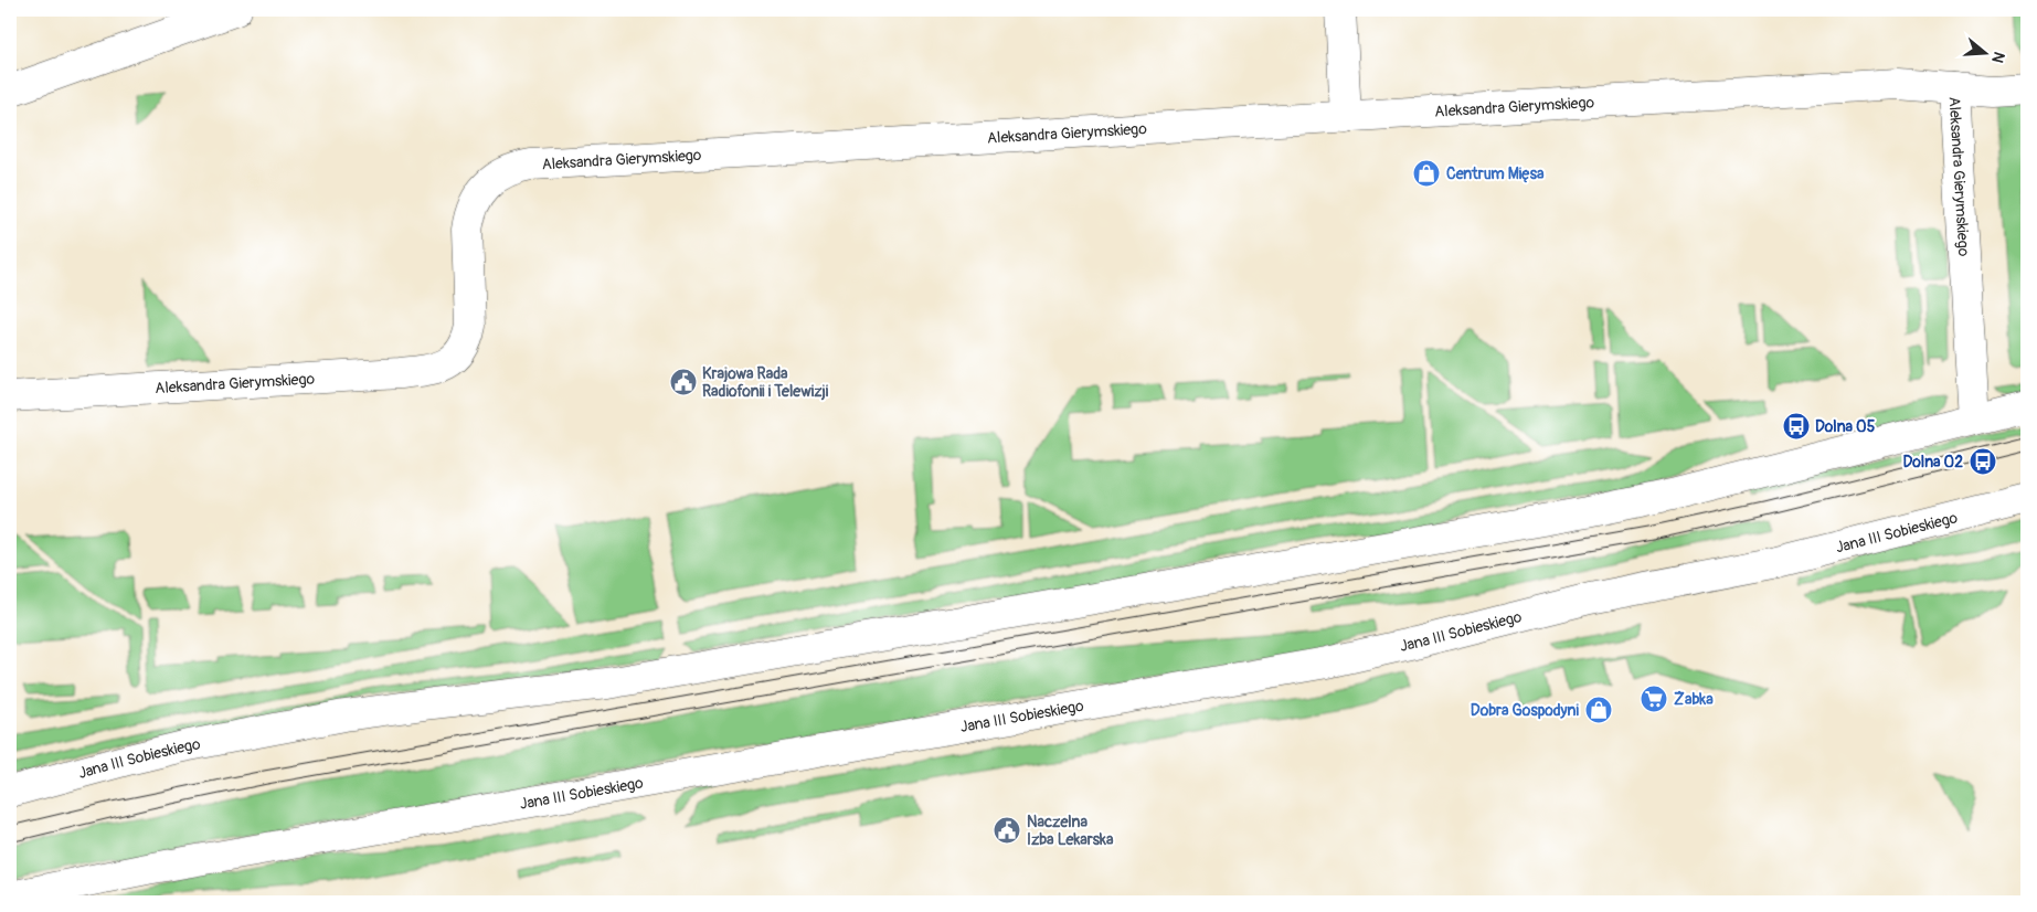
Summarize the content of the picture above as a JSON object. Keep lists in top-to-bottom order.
{
  "streets": {
    "main road": ["Aleksandra Gierymskiego", "Jana III Sobieskiego"]
  },
  "crossings": [
    ["Aleksandra Gierymskiego", "Jana III Sobieskiego"]
  ],
  "places": {
    "shop": ["Centrum Mięsa", "Dobra Gospodyni"],
    "public building": ["Krajowa Rada Radiofonii i Telewizji", "Naczelna Izba Lekarska"],
    "bus stop": ["Dolna 05", "Dolna 02"],
    "supermarket": ["Żabka"]
  },
  "north": "right"
}
